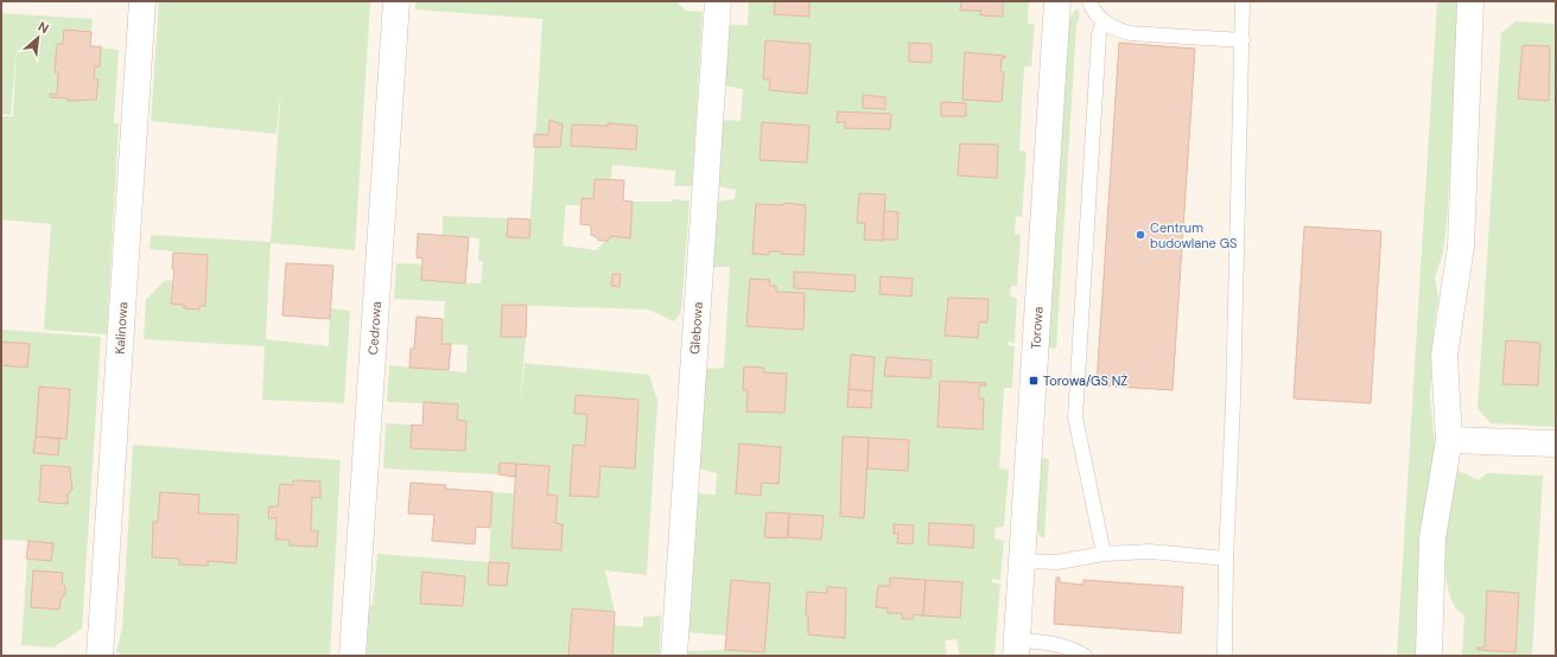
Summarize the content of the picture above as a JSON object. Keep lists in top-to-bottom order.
{
  "streets": {
    "street": [
      "Kalinowa",
      "Cedrowa",
      "Glebowa",
      "Torowa"
    ]
  },
  "places": {
    "other": ["Centrum budowlane GS"],
    "transit": ["Torowa/GS NŻ"]
  },
  "north": "top right"
}
